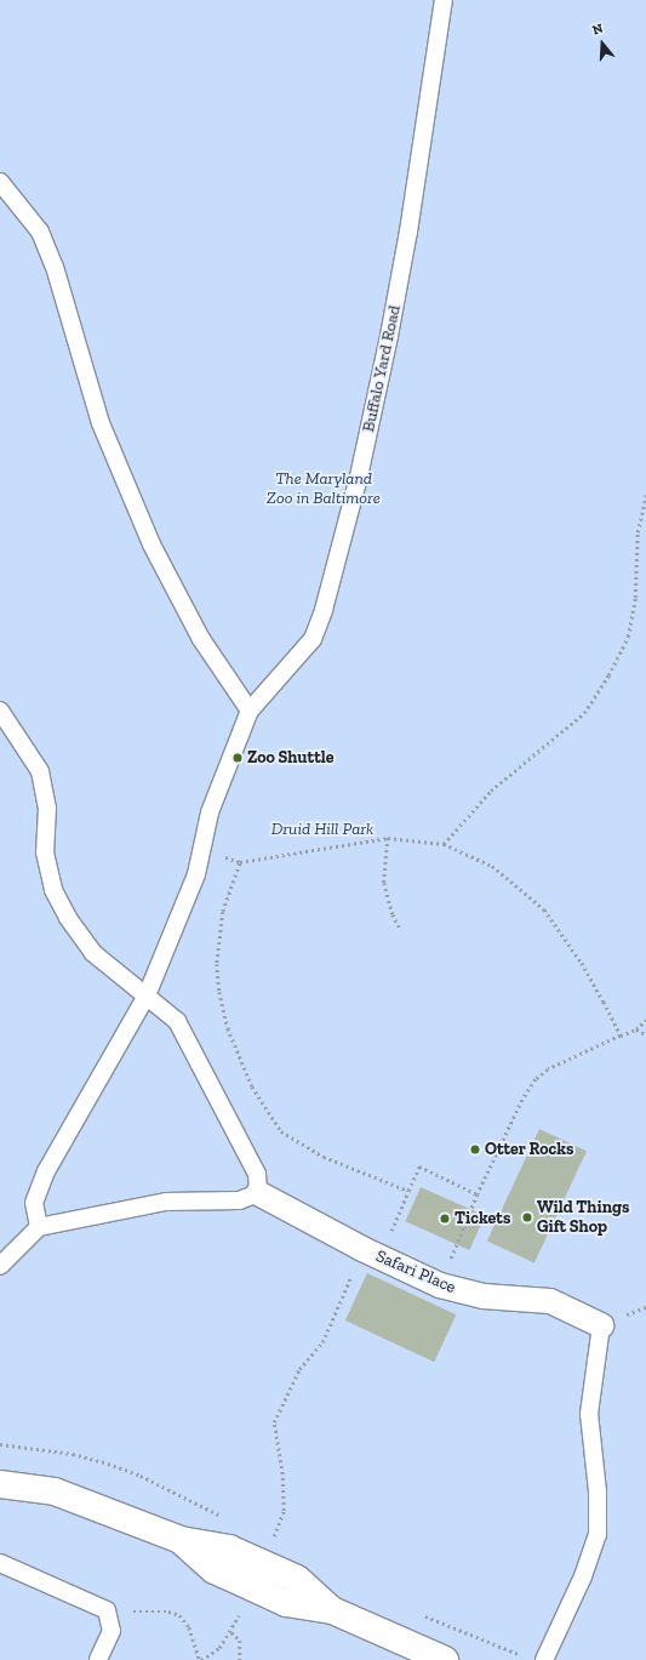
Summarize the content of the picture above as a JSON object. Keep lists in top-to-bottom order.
{
  "streets": {
    "street": ["Safari Place"],
    "lane": ["Buffalo Yard Road"]
  },
  "parks": ["The Maryland Zoo in Baltimore", "Druid Hill Park"],
  "places": [
    "Zoo Shuttle",
    "Otter Rocks",
    "Wild Things Gift Shop",
    "Tickets"
  ],
  "north": "top"
}
